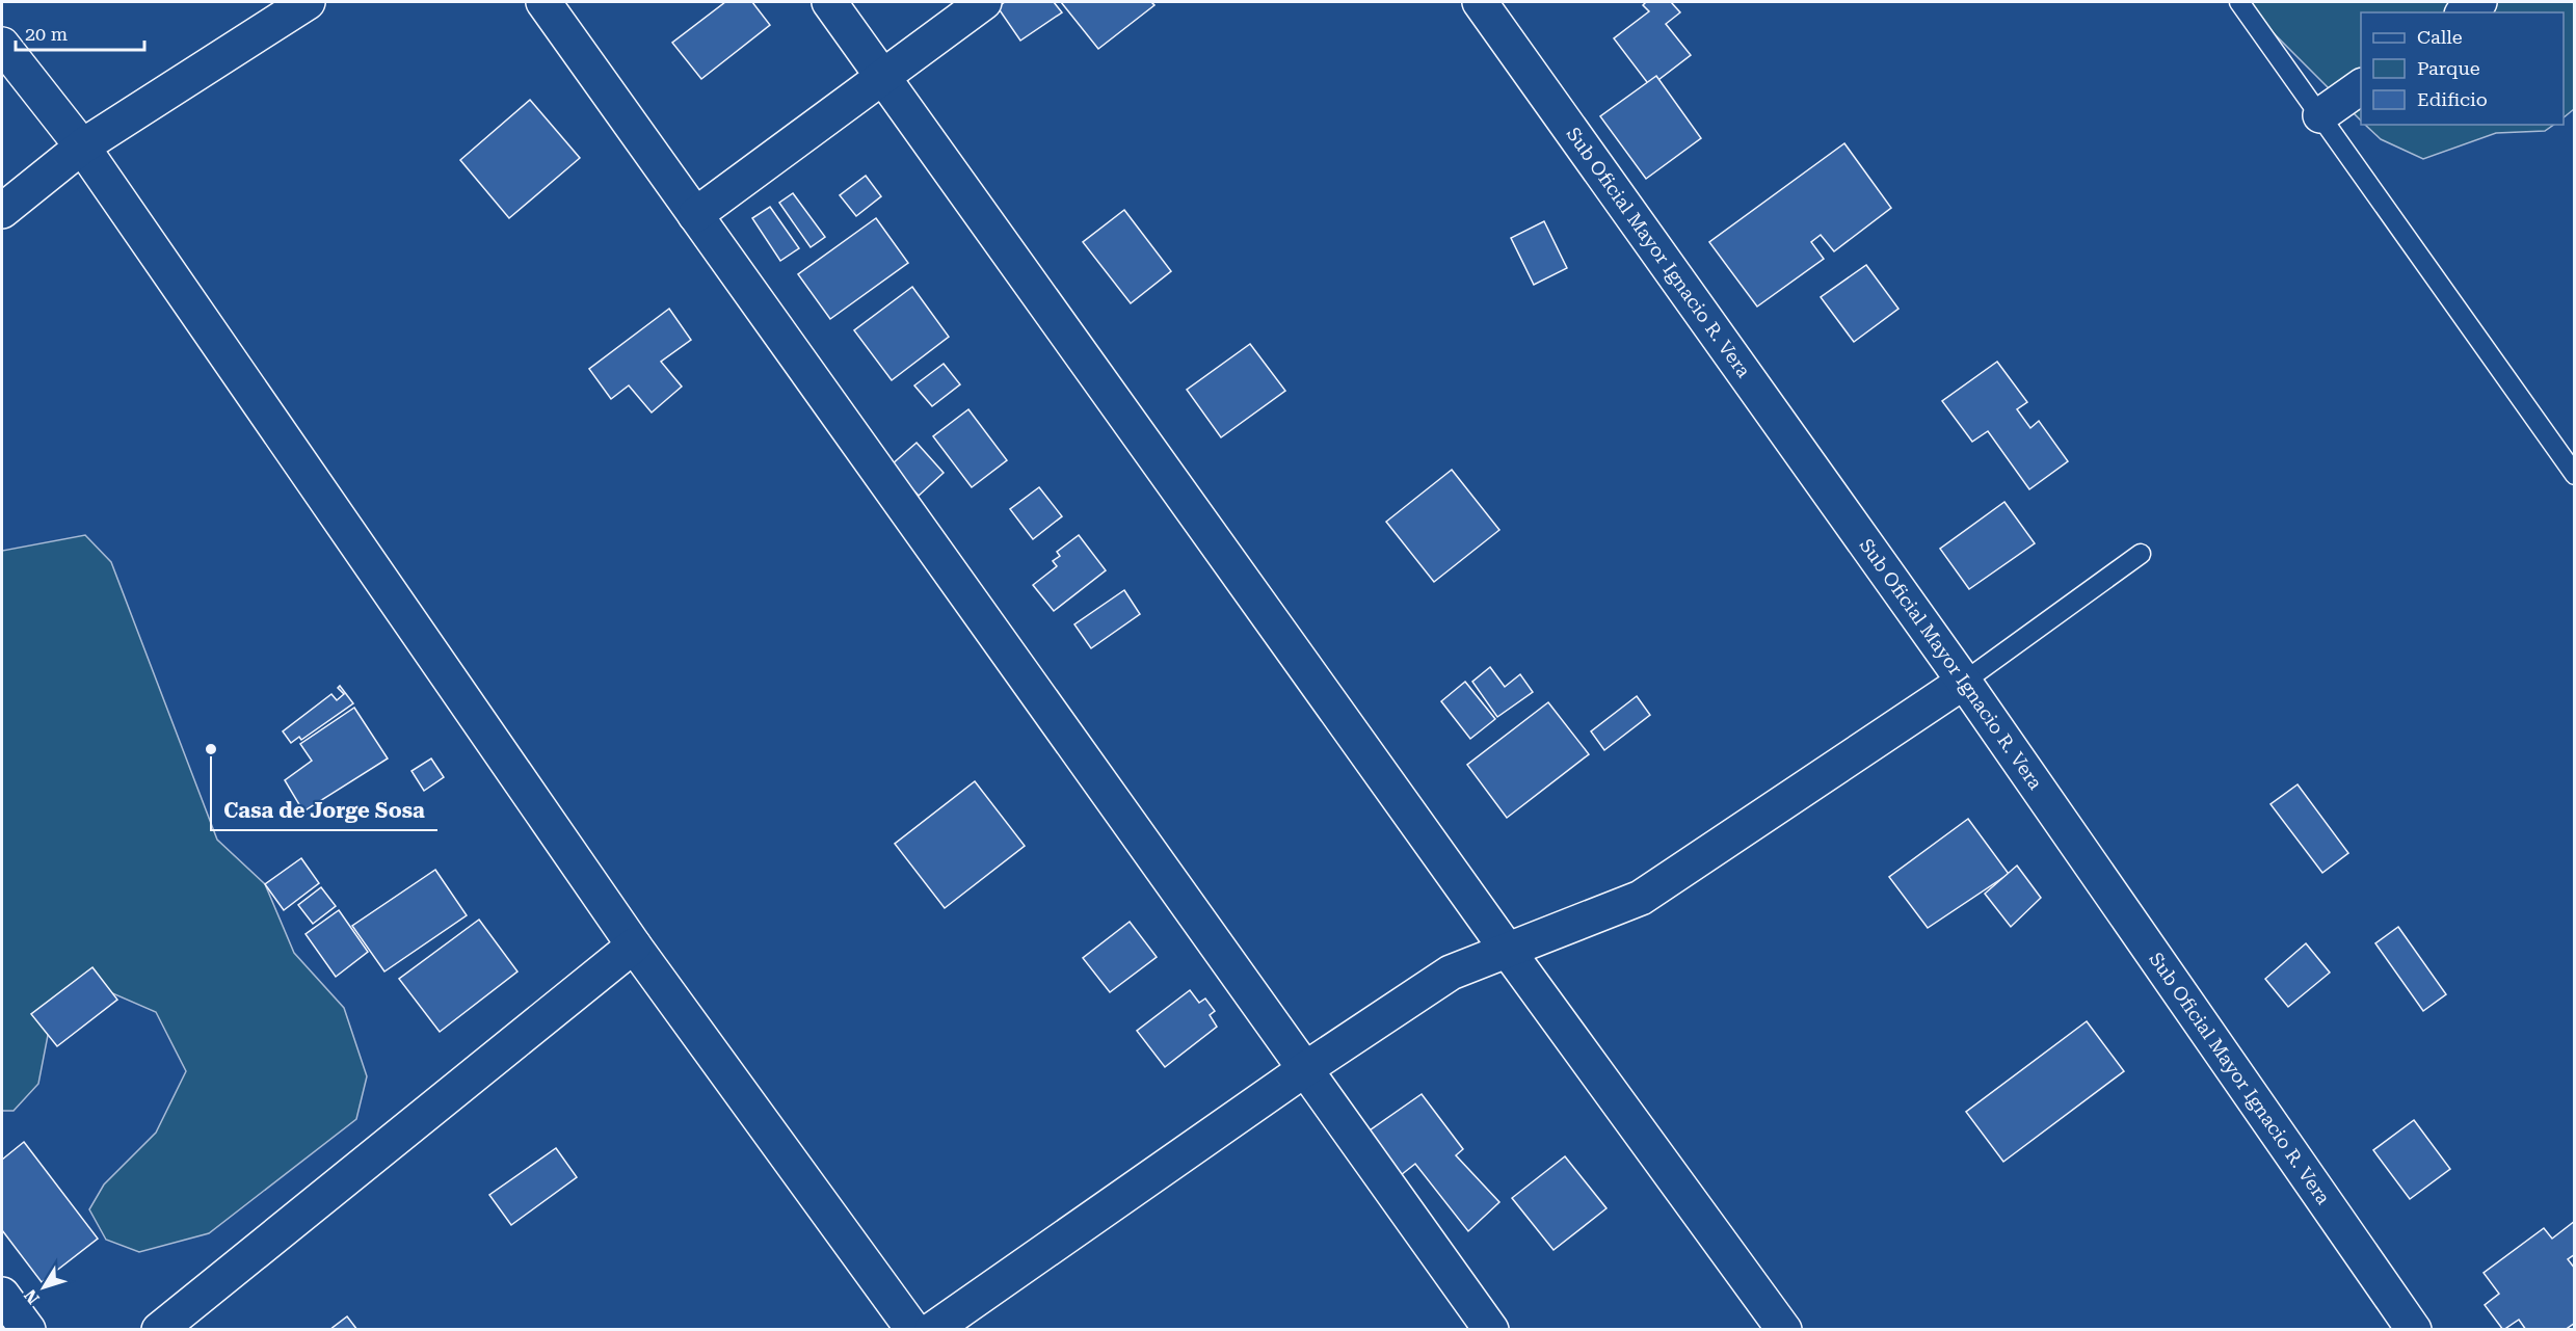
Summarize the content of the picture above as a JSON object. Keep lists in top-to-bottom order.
{
  "streets": {
    "street": ["Sub Oficial Mayor Ignacio R. Vera"]
  },
  "places": ["Casa de Jorge Sosa"],
  "legend": ["Calle", "Parque", "Edificio"],
  "scale_bar": "20 m",
  "north": "bottom left"
}
